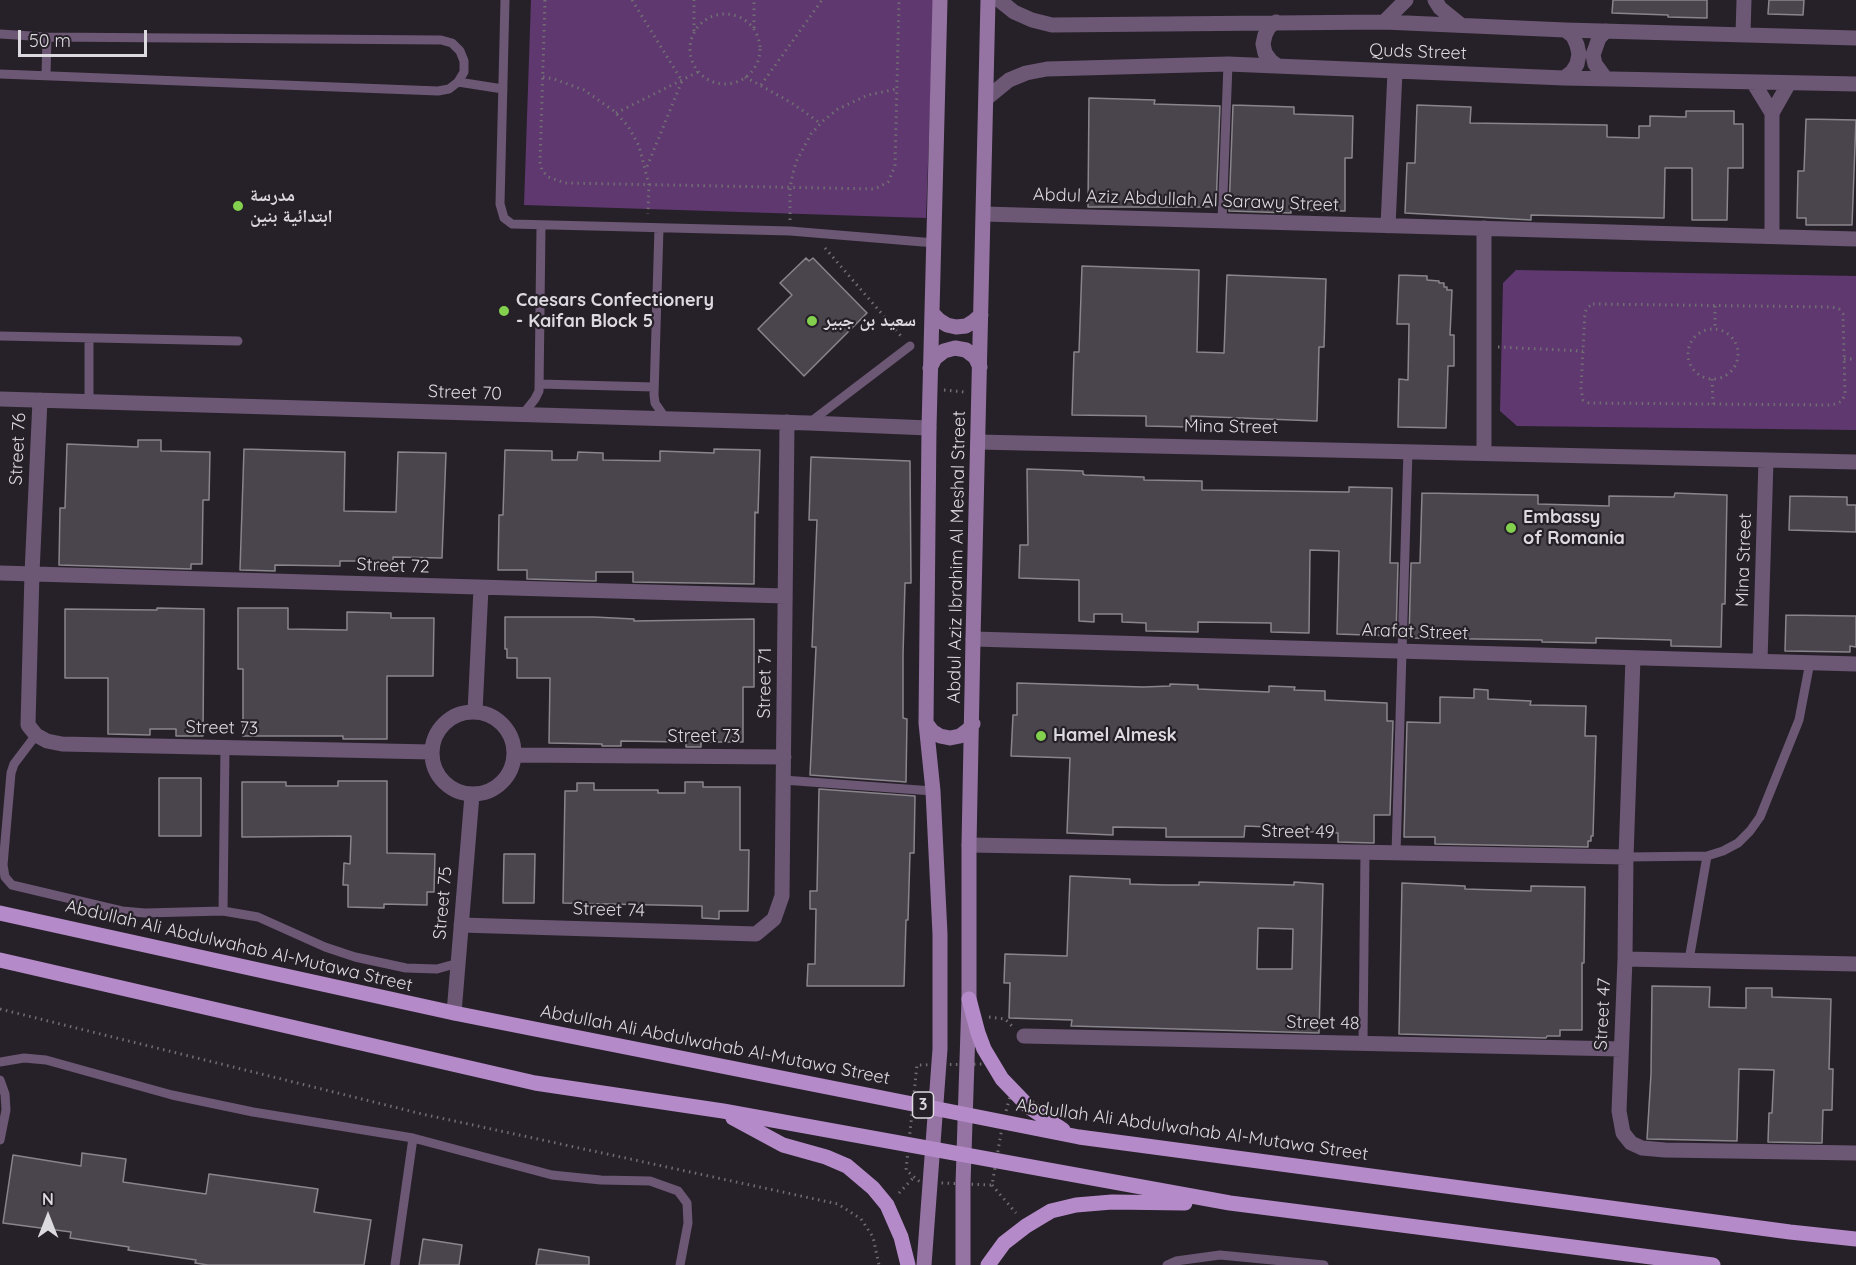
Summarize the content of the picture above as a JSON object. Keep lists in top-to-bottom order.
{
  "streets": {
    "main road": ["Abdul Aziz Ibrahim Al Meshal Street", "Abdullah Ali Abdulwahab Al-Mutawa Street", "3"],
    "street": [
      "Quds Street",
      "Abdul Aziz Abdullah Al Sarawy Street",
      "Street 70",
      "Mina Street",
      "Street 76",
      "Street 72",
      "Arafat Street",
      "Street 71",
      "Street 73",
      "Street 49",
      "Street 75",
      "Street 74",
      "Street 47",
      "Street 48"
    ]
  },
  "crossings": [
    ["Quds Street", "Abdul Aziz Ibrahim Al Meshal Street"],
    ["Abdul Aziz Abdullah Al Sarawy Street", "Abdul Aziz Ibrahim Al Meshal Street"],
    ["Street 70", "Street 76"],
    ["Street 70", "Abdul Aziz Ibrahim Al Meshal Street"],
    ["Street 70", "Street 71"],
    ["Mina Street", "Abdul Aziz Ibrahim Al Meshal Street"],
    ["Mina Street", "Arafat Street"],
    ["Street 76", "Street 72"],
    ["Street 76", "Street 73"],
    ["Abdul Aziz Ibrahim Al Meshal Street", "Arafat Street"],
    ["Abdul Aziz Ibrahim Al Meshal Street", "Street 49"],
    ["Abdul Aziz Ibrahim Al Meshal Street", "Abdullah Ali Abdulwahab Al-Mutawa Street"],
    ["Abdul Aziz Ibrahim Al Meshal Street", "3"],
    ["Street 72", "Street 71"],
    ["Arafat Street", "Street 47"],
    ["Street 71", "Street 73"],
    ["Street 71", "Street 74"],
    ["Street 73", "Street 75"],
    ["Street 49", "Street 47"],
    ["Street 75", "Street 74"],
    ["Street 75", "Abdullah Ali Abdulwahab Al-Mutawa Street"],
    ["Street 47", "Street 48"]
  ],
  "places": [
    "مدرسة ابتدائية بنين",
    "Caesars Confectionery - Kaifan Block 5",
    "سعيد بن جبير",
    "Embassy of Romania",
    "Hamel Almesk"
  ],
  "scale_bar": "50 m",
  "north": "top"
}
